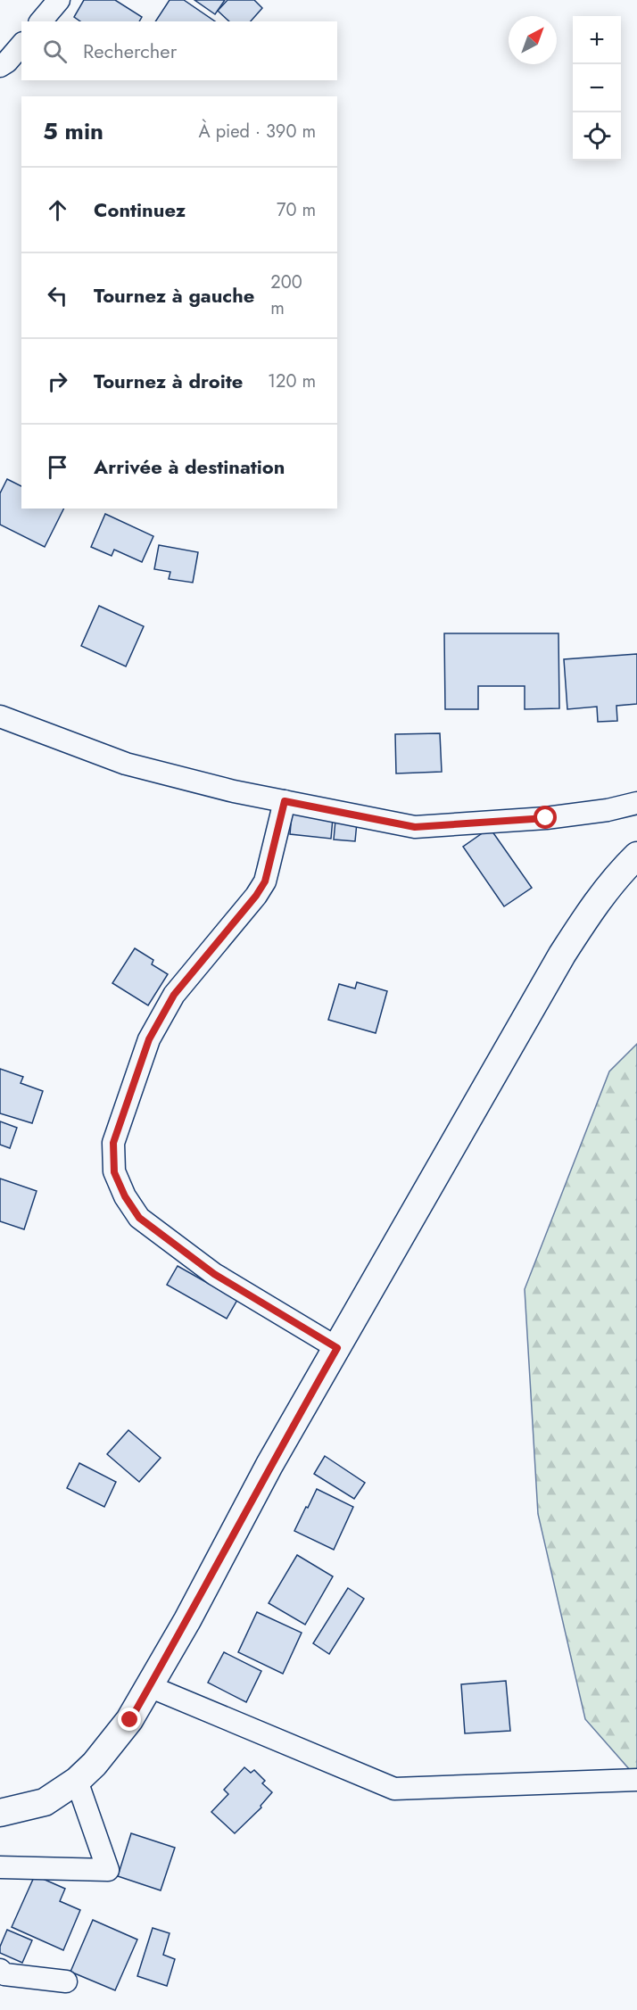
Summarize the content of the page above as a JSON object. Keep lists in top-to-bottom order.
{
  "north": "top right",
  "page": {
    "map_buttons": ["+", "−"],
    "search": "Rechercher",
    "heading": ["5 min", "À pied · 390 m"],
    "list": [
      ["Continuez", "70 m"],
      ["Tournez à gauche", "200 m"],
      ["Tournez à droite", "120 m"],
      "Arrivée à destination"
    ]
  }
}
